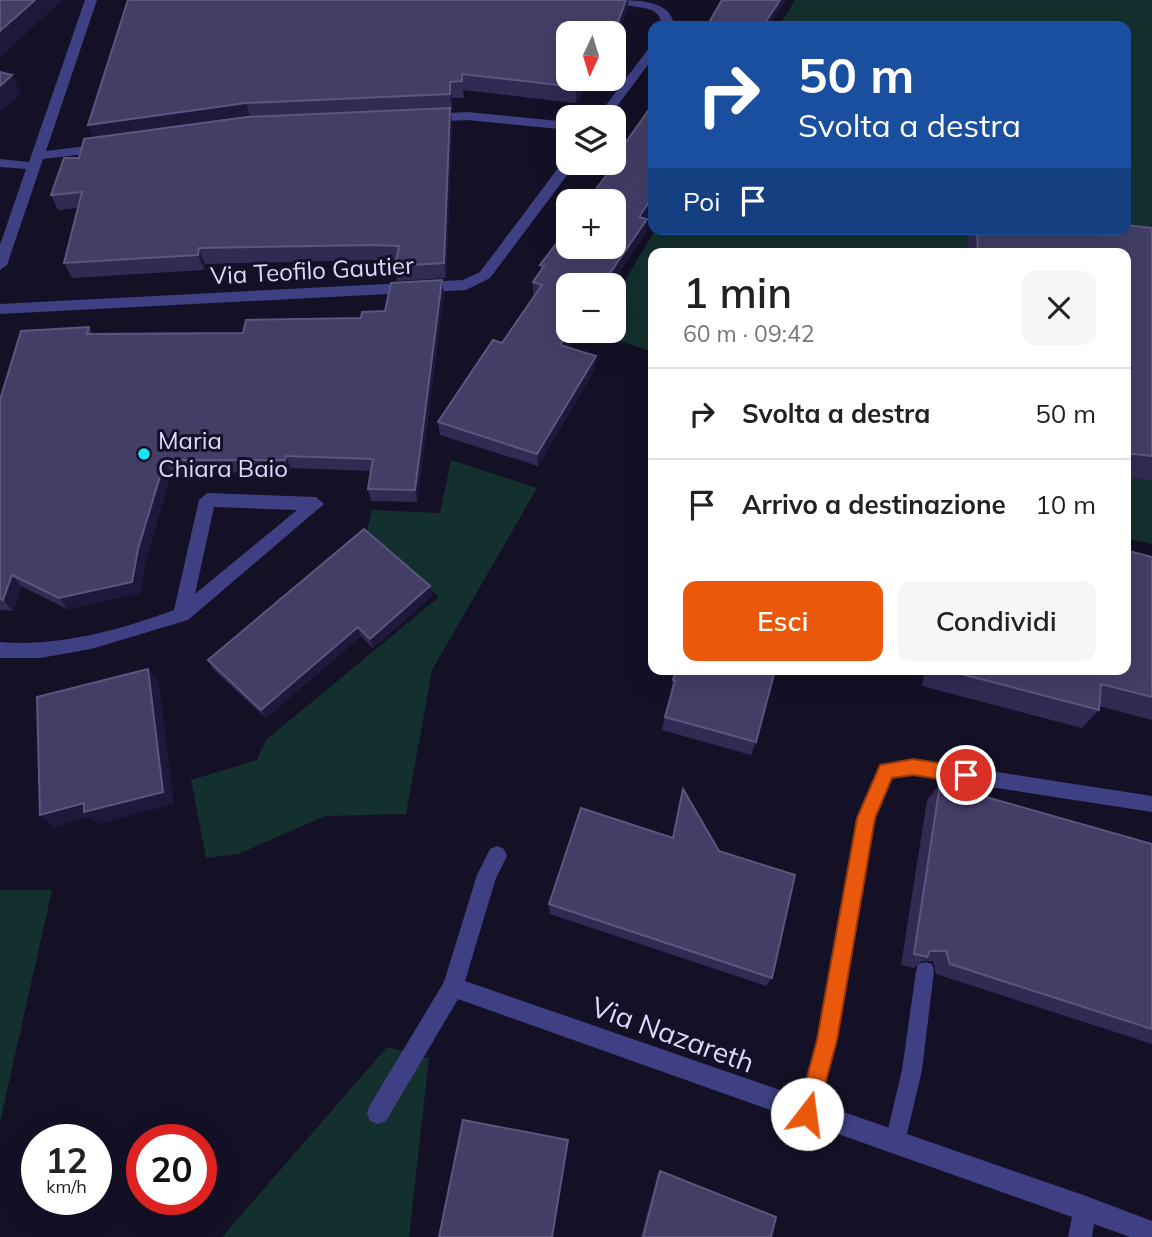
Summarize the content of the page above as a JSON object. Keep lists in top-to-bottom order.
{
  "streets": {
    "street": ["Via Teofilo Gautier", "Via Nazareth"]
  },
  "places": ["Maria Chiara Baio"],
  "north": "bottom",
  "page": {
    "map_buttons": ["+", "−"],
    "turn": ["50 m", "Svolta a destra"],
    "then": "Poi",
    "heading": ["1 min", "60 m · 09:42"],
    "list": [
      {
        "name": "Svolta a destra",
        "value": "50 m"
      },
      {
        "name": "Arrivo a destinazione",
        "value": "10 m"
      }
    ],
    "buttons": ["Esci", "Condividi"],
    "speed": "12 km/h",
    "limit": "20"
  }
}
